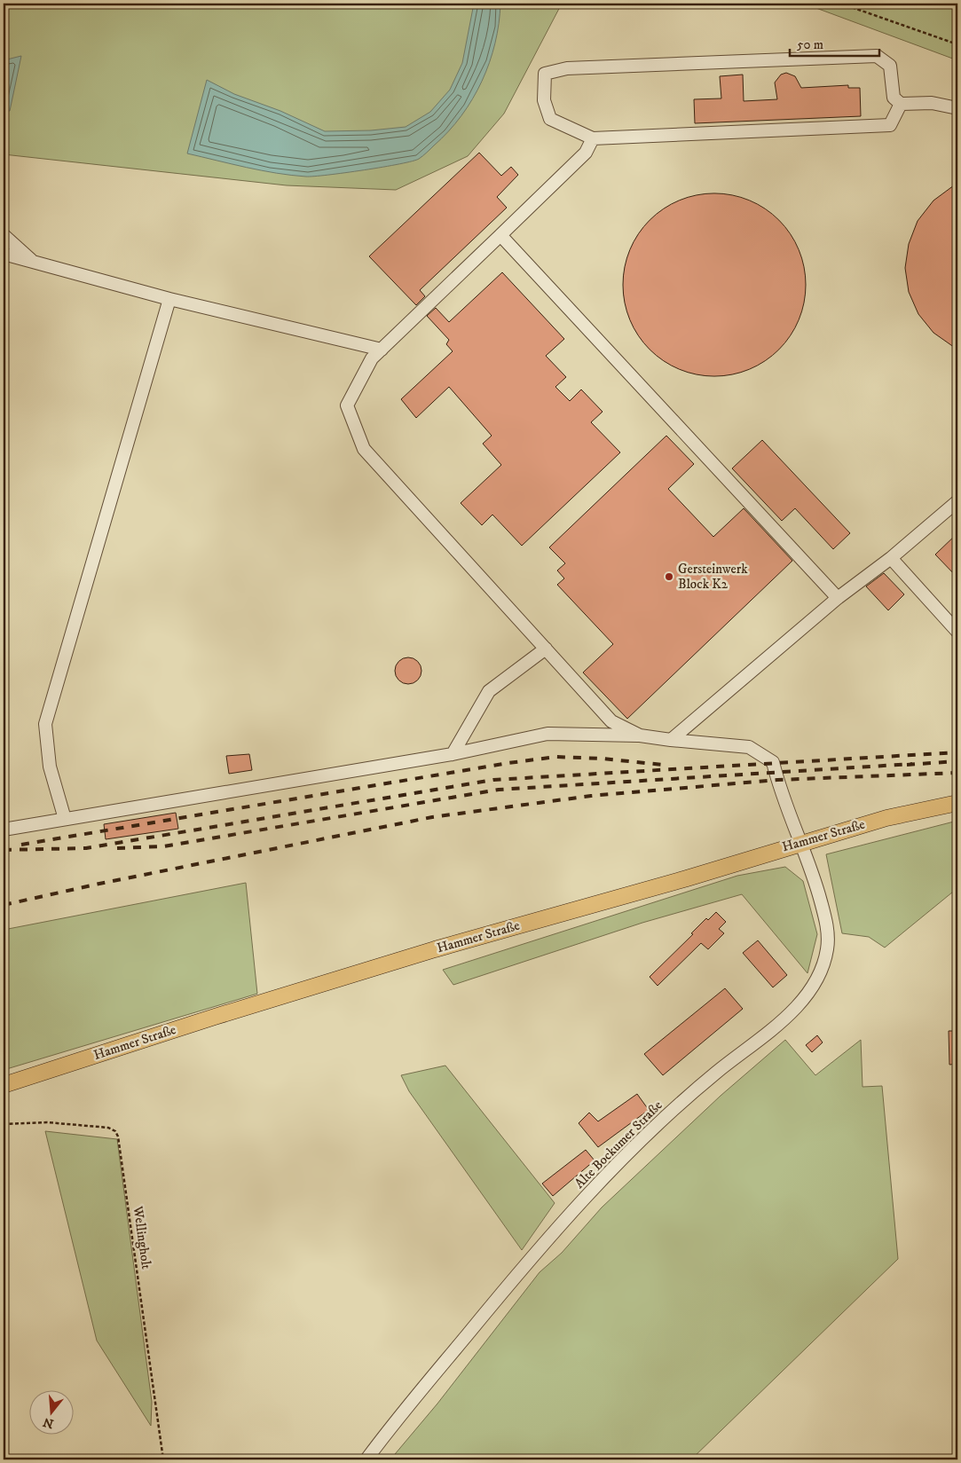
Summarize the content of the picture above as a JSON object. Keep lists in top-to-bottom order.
{
  "streets": {
    "main road": ["Hammer Straße"],
    "street": ["Alte Bockumer Straße"],
    "path": ["Wellingholt"]
  },
  "crossings": [
    ["Hammer Straße", "Alte Bockumer Straße"]
  ],
  "places": ["Gersteinwerk Block K2"],
  "scale_bar": "50 m",
  "north": "bottom"
}
